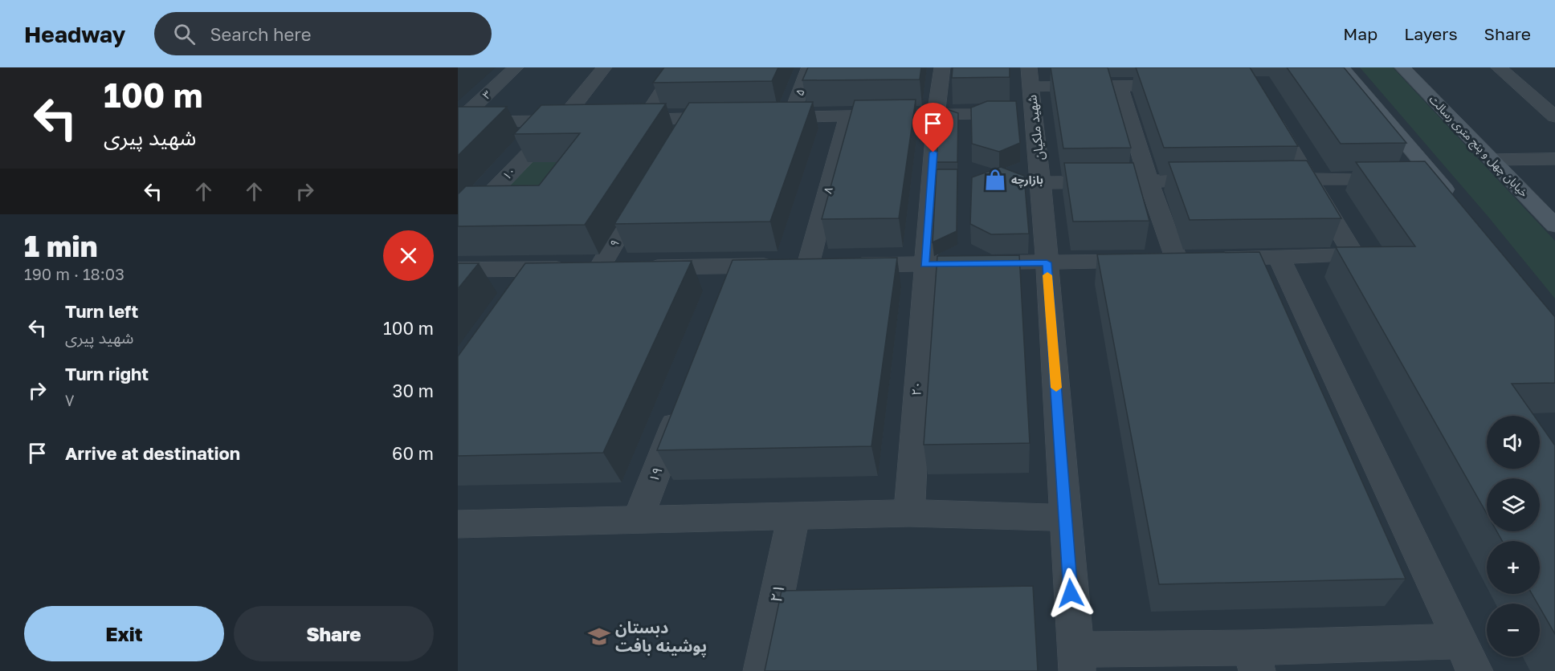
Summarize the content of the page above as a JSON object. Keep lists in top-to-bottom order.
{
  "streets": {
    "main road": ["خیابان چهل و پنج متری رسالت"],
    "street": [
      "۵",
      "۳",
      "شهید ملکیان",
      "۱۰",
      "۸",
      "۹",
      "۲۰",
      "۱۹",
      "۲۱"
    ]
  },
  "places": {
    "shop": ["بازارچه"],
    "school or university": ["دبستان پوشینه بافت"]
  },
  "page": {
    "header": "Headway",
    "search": "Search here",
    "nav": ["Map", "Layers", "Share"],
    "turn": ["100 m", "شهید پیری"],
    "heading": ["1 min", "190 m · 18:03"],
    "list": [
      {
        "name": "Turn left",
        "note": "شهید پیری",
        "value": "100 m"
      },
      {
        "name": "Turn right",
        "note": "۷",
        "value": "30 m"
      },
      {
        "name": "Arrive at destination",
        "value": "60 m"
      }
    ],
    "map_buttons": ["+", "−"],
    "buttons": ["Exit", "Share"]
  }
}
